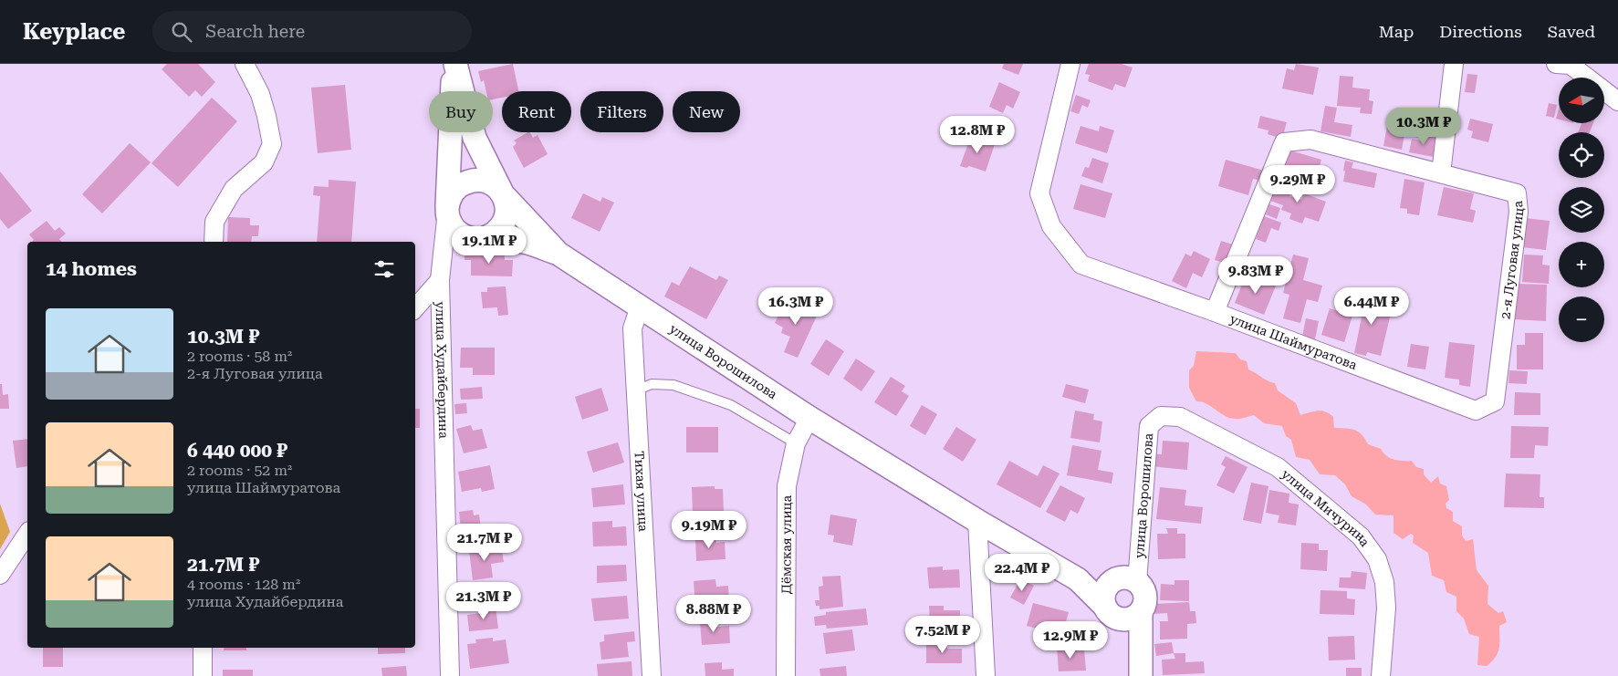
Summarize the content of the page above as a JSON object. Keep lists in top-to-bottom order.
{
  "streets": {
    "street": [
      "2-я Луговая улица",
      "улица Шаймуратова",
      "улица Ворошилова",
      "улица Худайбердина",
      "Тихая улица",
      "улица Мичурина",
      "Дёмская улица"
    ]
  },
  "crossings": [
    ["2-я Луговая улица", "улица Шаймуратова"],
    ["улица Ворошилова", "улица Худайбердина"],
    ["улица Ворошилова", "Тихая улица"],
    ["улица Ворошилова", "улица Мичурина"],
    ["улица Ворошилова", "Дёмская улица"]
  ],
  "north": "left",
  "page": {
    "header": "Keyplace",
    "search": "Search here",
    "nav": ["Map", "Directions", "Saved"],
    "map_buttons": ["+", "−"],
    "chip": [
      "Buy",
      "Rent",
      "Filters",
      "New"
    ],
    "price": [
      "10.3M ₽",
      "12.8M ₽",
      "9.29M ₽",
      "19.1M ₽",
      "9.83M ₽",
      "16.3M ₽",
      "6.44M ₽",
      "9.19M ₽",
      "21.7M ₽",
      "22.4M ₽",
      "21.3M ₽",
      "8.88M ₽",
      "7.52M ₽",
      "12.9M ₽"
    ],
    "heading": "14 homes",
    "list": [
      {
        "name": "10.3M ₽",
        "note": "2 rooms · 58 m² · 2-я Луговая улица"
      },
      {
        "name": "6 440 000 ₽",
        "note": "2 rooms · 52 m² · улица Шаймуратова"
      },
      {
        "name": "21.7M ₽",
        "note": "4 rooms · 128 m² · улица Худайбердина"
      }
    ]
  }
}
